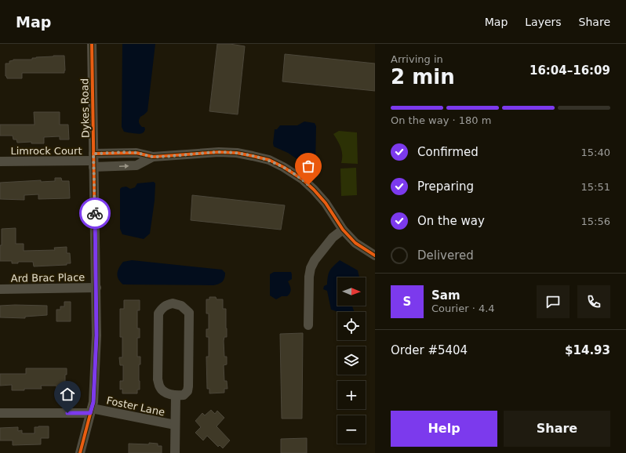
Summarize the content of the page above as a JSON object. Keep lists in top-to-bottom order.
{
  "streets": {
    "street": [
      "Dykes Road",
      "Limrock Court",
      "Ard Brac Place",
      "Foster Lane"
    ]
  },
  "crossings": [
    ["Dykes Road", "Limrock Court"],
    ["Dykes Road", "Ard Brac Place"],
    ["Dykes Road", "Foster Lane"]
  ],
  "north": "right",
  "page": {
    "header": "Map",
    "nav": ["Map", "Layers", "Share"],
    "heading": ["2 min", "Arriving in", "16:04–16:09"],
    "panel": [
      "Sam",
      "Courier · 4.4",
      "Order #5404",
      "$14.93"
    ],
    "bar": "On the way · 180 m",
    "list": [
      ["Confirmed", "15:40"],
      ["Preparing", "15:51"],
      ["On the way", "15:56"],
      "Delivered"
    ],
    "map_buttons": ["+", "−"],
    "round": "S",
    "buttons": ["Help", "Share"]
  }
}
